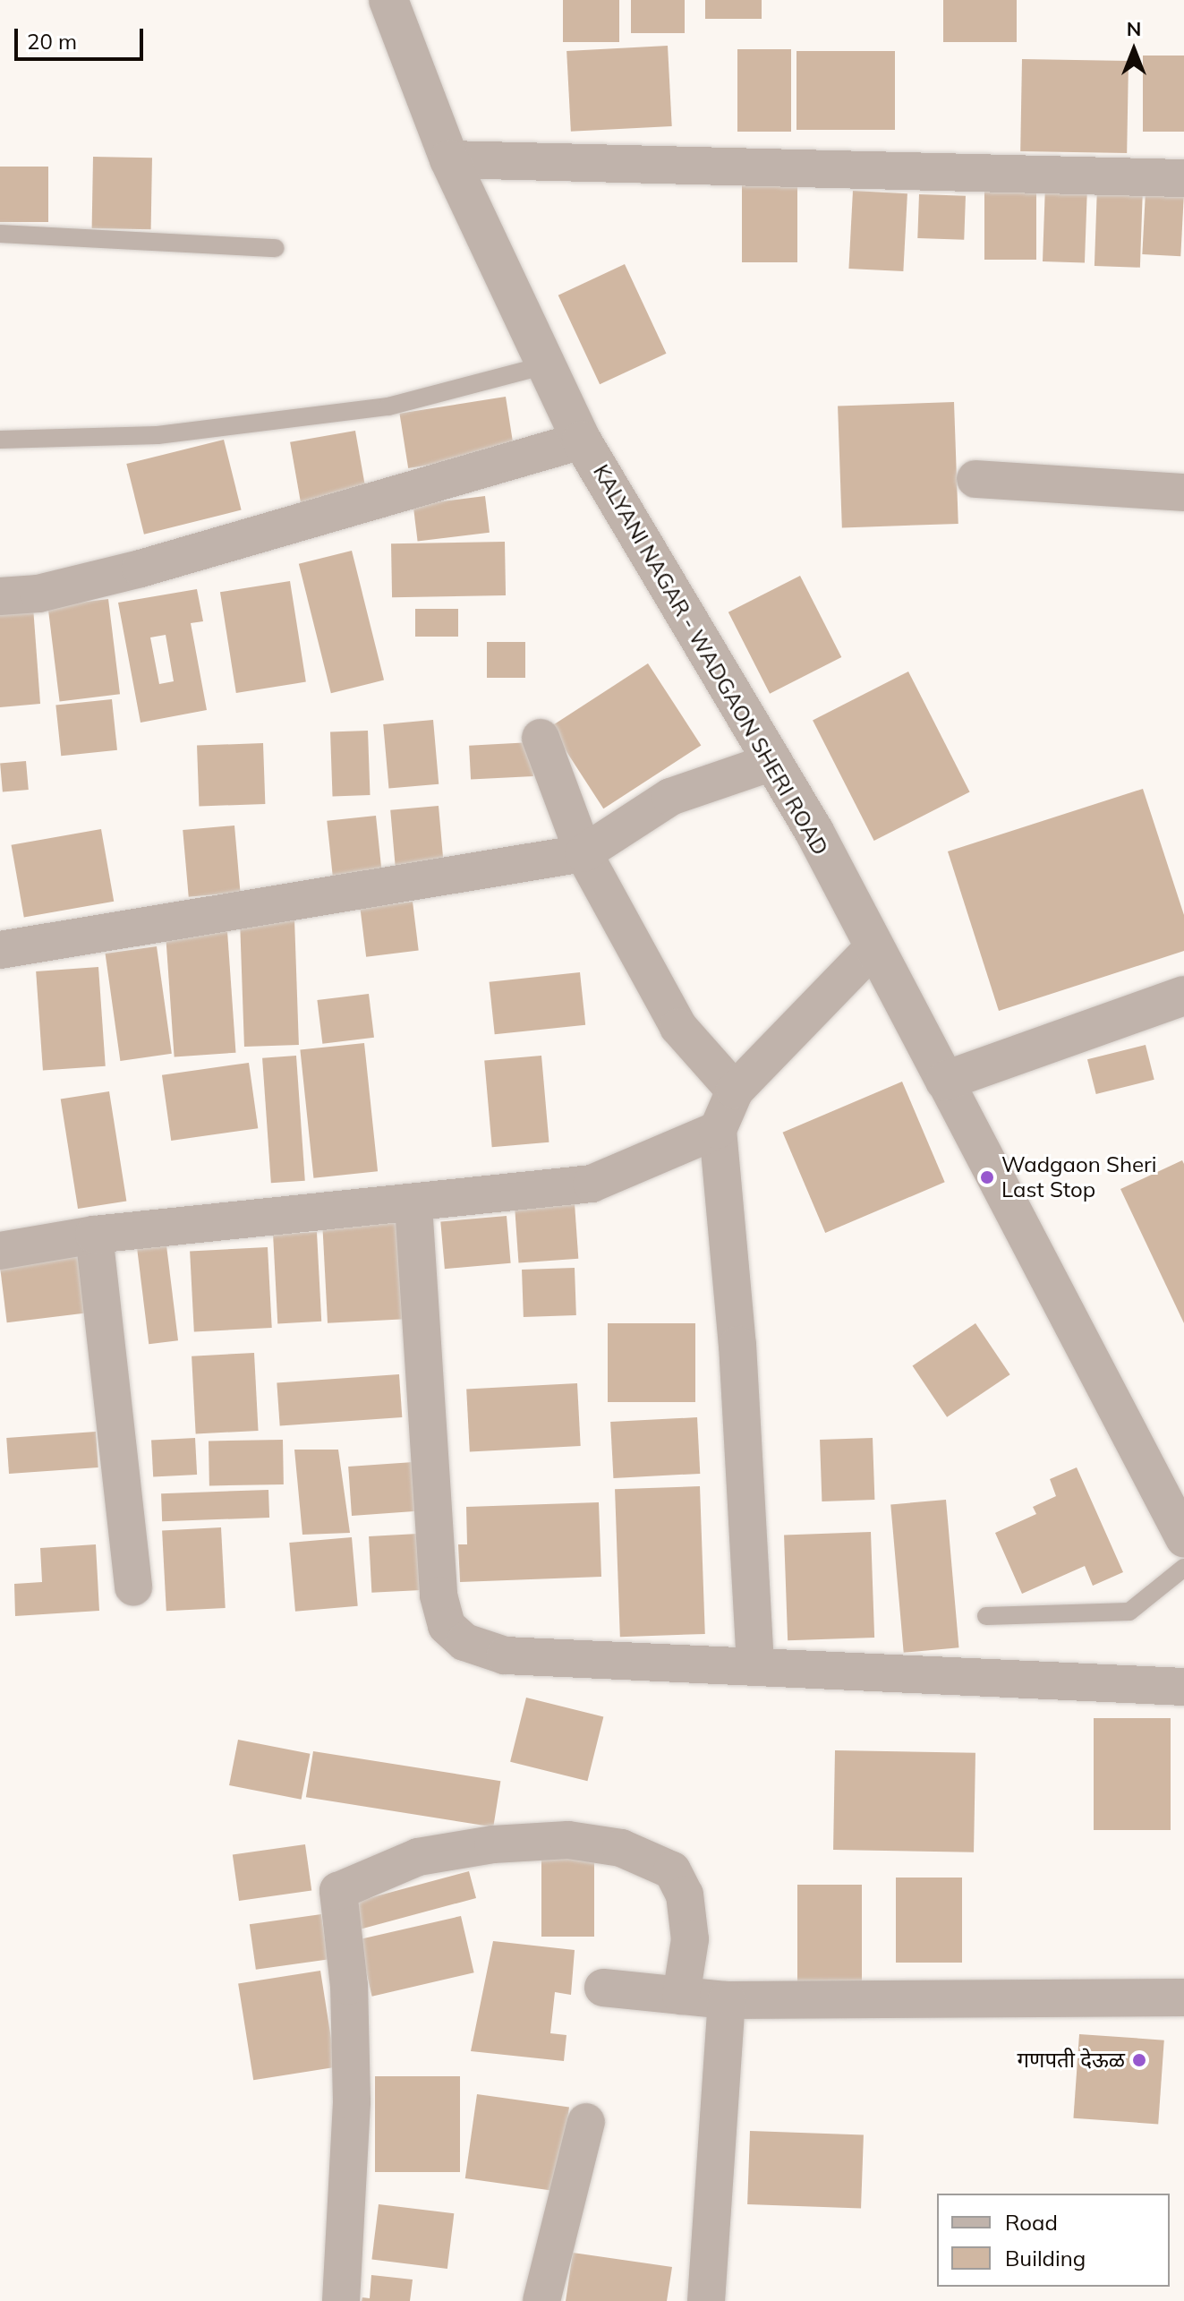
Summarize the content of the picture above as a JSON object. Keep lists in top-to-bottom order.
{
  "streets": {
    "street": ["KALYANI NAGAR - WADGAON SHERI ROAD"]
  },
  "places": ["Wadgaon Sheri Last Stop", "गणपती देऊळ"],
  "legend": ["Road", "Building"],
  "scale_bar": "20 m",
  "north": "top"
}
